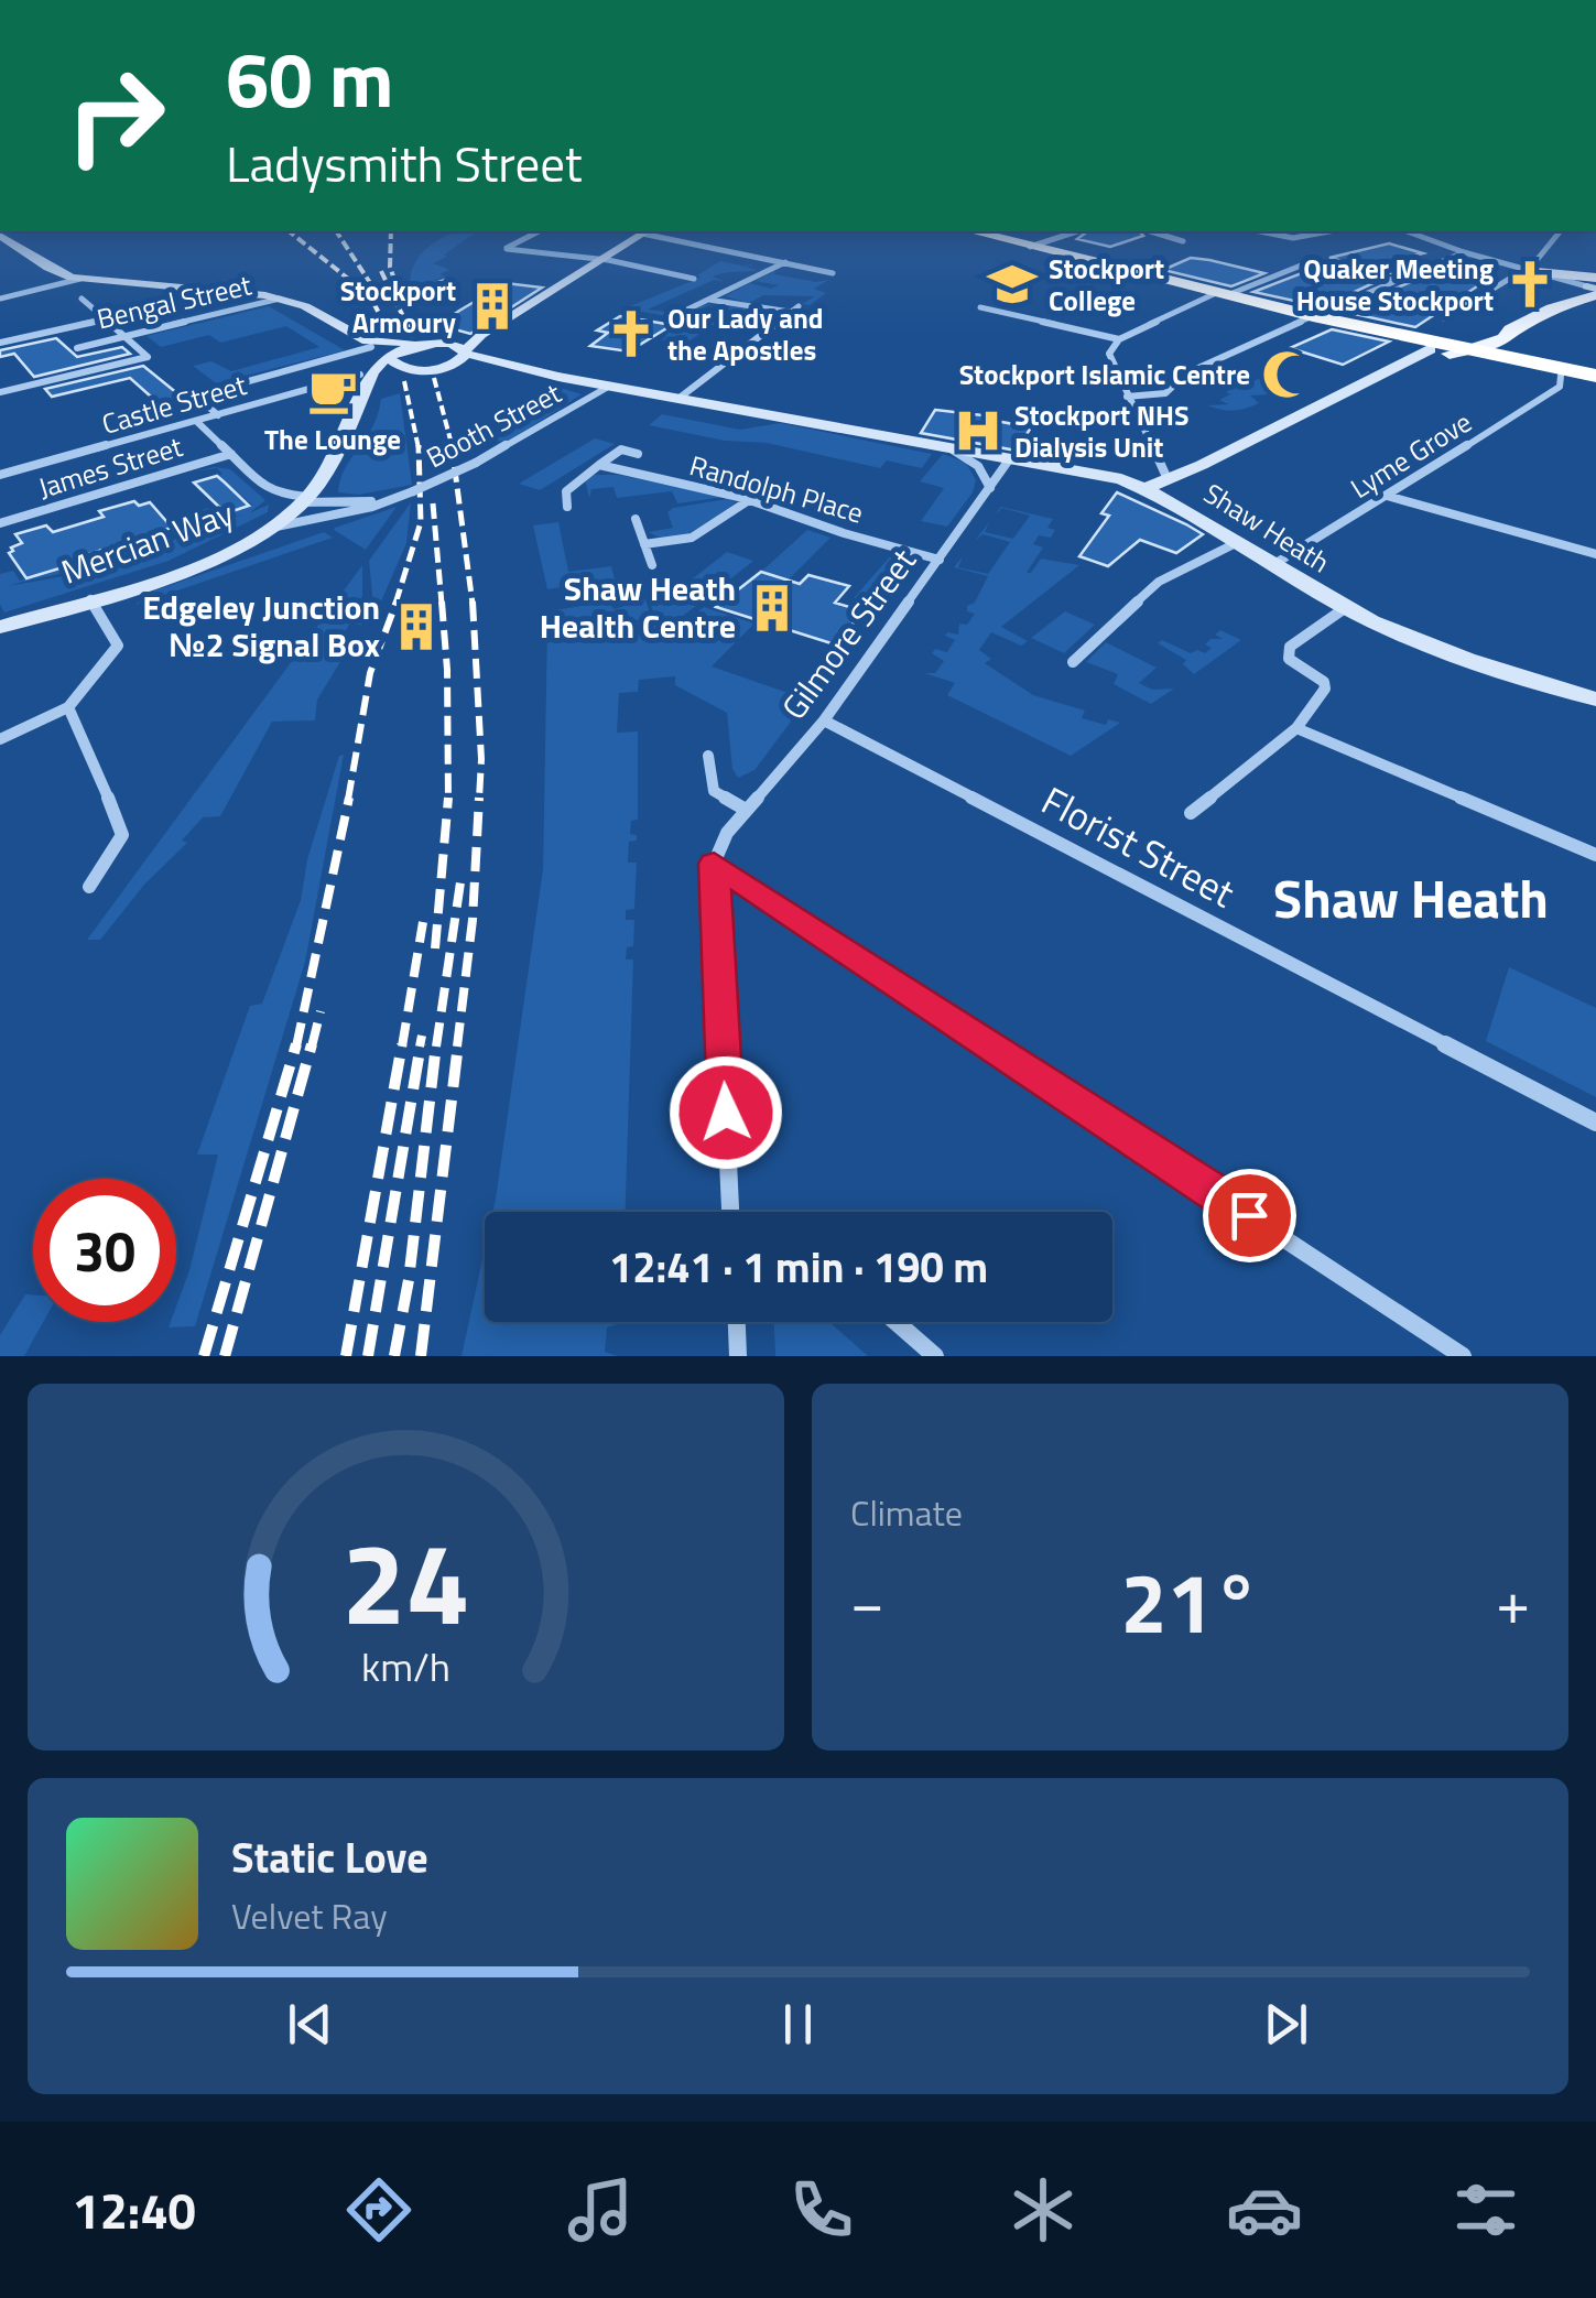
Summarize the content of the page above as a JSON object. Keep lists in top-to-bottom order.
{
  "streets": {
    "main road": ["Shaw Heath", "Mercian Way"],
    "street": [
      "Bengal Street",
      "Castle Street",
      "Booth Street",
      "Lyme Grove",
      "James Street",
      "Randolph Place",
      "Gilmore Street",
      "Florist Street"
    ]
  },
  "crossings": [
    ["Castle Street", "Mercian Way"],
    ["Booth Street", "Shaw Heath"],
    ["Booth Street", "Mercian Way"],
    ["Lyme Grove", "Shaw Heath"],
    ["Randolph Place", "Gilmore Street"],
    ["Shaw Heath", "Gilmore Street"],
    ["Gilmore Street", "Florist Street"]
  ],
  "districts": ["Shaw Heath"],
  "places": {
    "school or university": ["Stockport College"],
    "church": ["Quaker Meeting House Stockport", "Our Lady and the Apostles"],
    "building": ["Stockport Armoury", "Shaw Heath Health Centre", "Edgeley Junction №2 Signal Box"],
    "mosque": ["Stockport Islamic Centre"],
    "cafe": ["The Lounge"],
    "hospital": ["Stockport NHS Dialysis Unit"]
  },
  "page": {
    "turn": ["60 m", "Ladysmith Street"],
    "limit": "30",
    "trip": "12:41 · 1 min · 190 m",
    "tile": "Climate",
    "heat": ["−", "21°", "+"],
    "song": ["Static Love", "Velvet Ray"],
    "tabs": "12:40",
    "gauge": ["24", "km/h"]
  }
}
